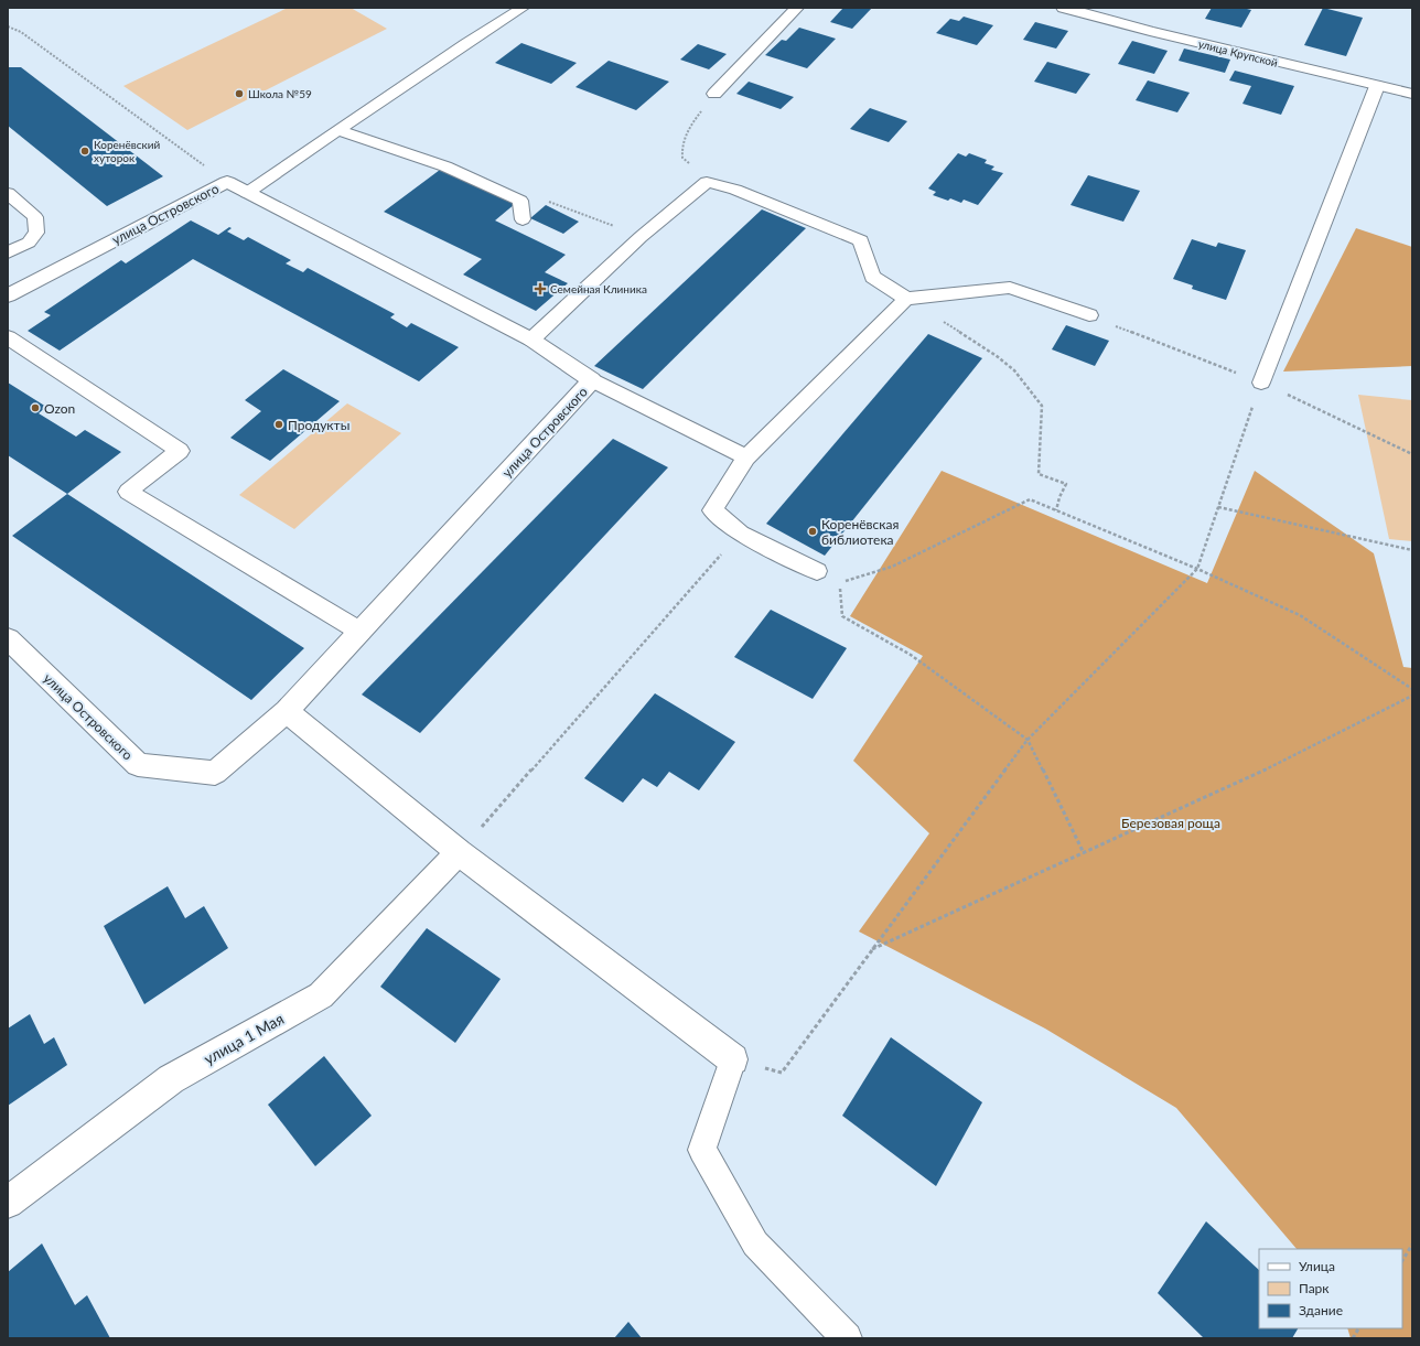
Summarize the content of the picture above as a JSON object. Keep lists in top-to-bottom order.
{
  "streets": {
    "street": ["улица Крупской", "улица Островского", "улица 1 Мая"]
  },
  "parks": ["Березовая роща"],
  "places": {
    "other": [
      "Школа №59",
      "Коренёвский хуторок",
      "Ozon",
      "Продукты",
      "Коренёвская библиотека"
    ],
    "health": ["Семейная Клиника"]
  },
  "legend": ["Улица", "Парк", "Здание"]
}
